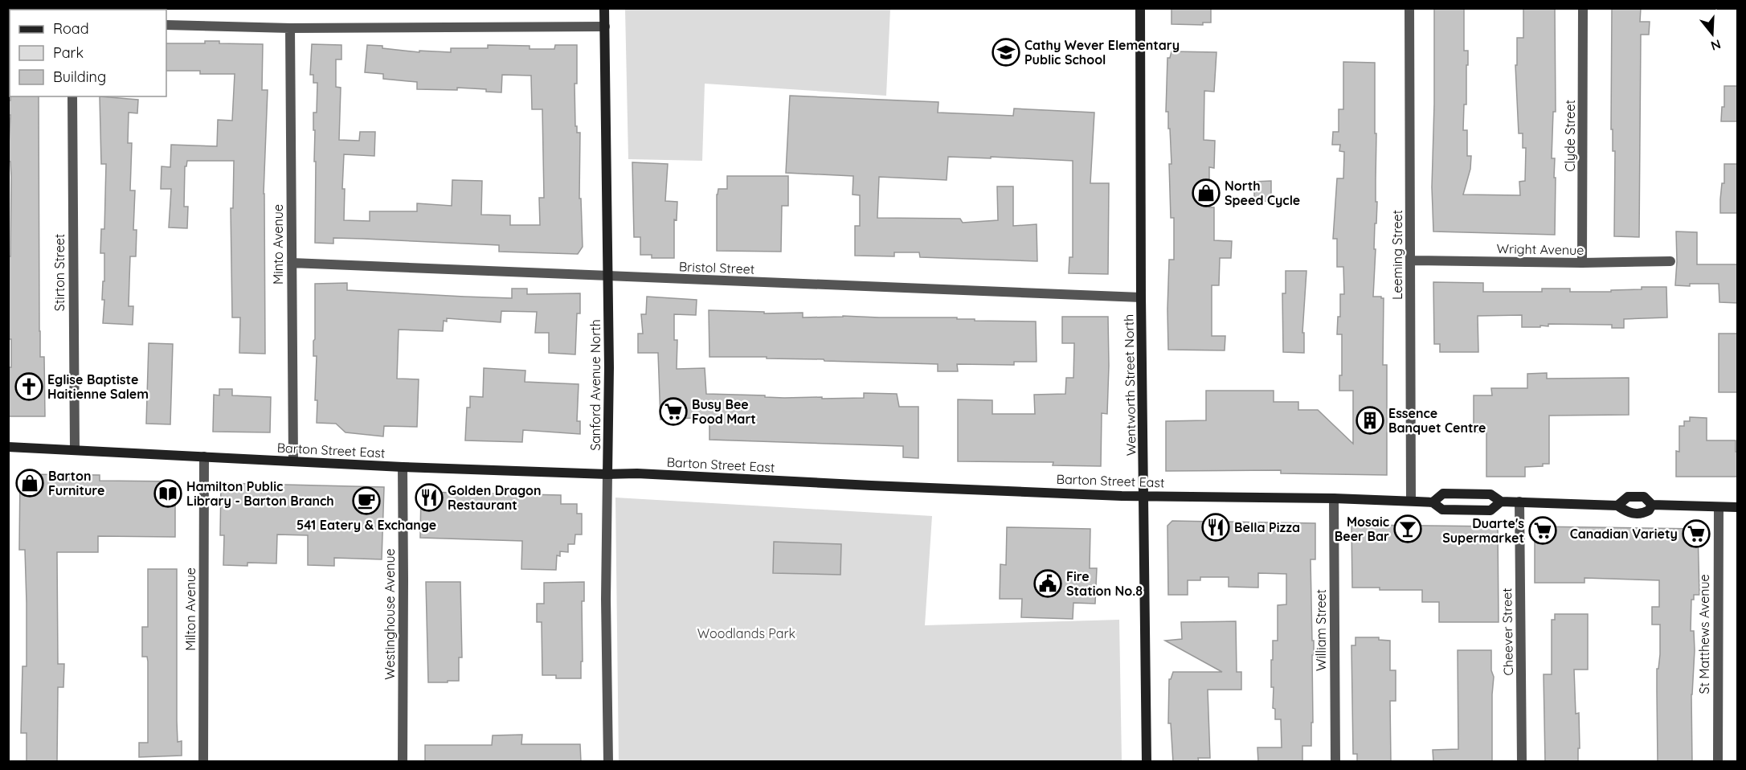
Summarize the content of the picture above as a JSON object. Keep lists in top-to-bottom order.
{
  "streets": {
    "main road": ["Sanford Avenue North", "Wentworth Street North", "Barton Street East"],
    "street": [
      "Clyde Street",
      "Minto Avenue",
      "Wright Avenue",
      "Leeming Street",
      "Bristol Street",
      "Stirton Street",
      "Milton Avenue",
      "Westinghouse Avenue",
      "William Street",
      "Cheever Street",
      "St Matthews Avenue"
    ]
  },
  "crossings": [
    ["Clyde Street", "Wright Avenue"],
    ["Minto Avenue", "Bristol Street"],
    ["Minto Avenue", "Barton Street East"],
    ["Wright Avenue", "Leeming Street"],
    ["Leeming Street", "Barton Street East"],
    ["Bristol Street", "Sanford Avenue North"],
    ["Bristol Street", "Wentworth Street North"],
    ["Stirton Street", "Barton Street East"],
    ["Sanford Avenue North", "Barton Street East"],
    ["Wentworth Street North", "Barton Street East"],
    ["Barton Street East", "Milton Avenue"],
    ["Barton Street East", "Westinghouse Avenue"],
    ["Barton Street East", "William Street"],
    ["Barton Street East", "Cheever Street"],
    ["Barton Street East", "St Matthews Avenue"]
  ],
  "parks": ["Woodlands Park"],
  "places": {
    "school or university": ["Cathy Wever Elementary Public School"],
    "shop": ["North Speed Cycle", "Barton Furniture"],
    "church": ["Eglise Baptiste Haitienne Salem"],
    "supermarket": ["Busy Bee Food Mart", "Duarte's Supermarket", "Canadian Variety"],
    "building": ["Essence Banquet Centre"],
    "library": ["Hamilton Public Library - Barton Branch"],
    "restaurant": ["Golden Dragon Restaurant", "Bella Pizza"],
    "cafe": ["541 Eatery & Exchange"],
    "bar": ["Mosaic Beer Bar"],
    "public building": ["Fire Station No.8"]
  },
  "legend": ["Road", "Park", "Building"],
  "north": "bottom"
}
